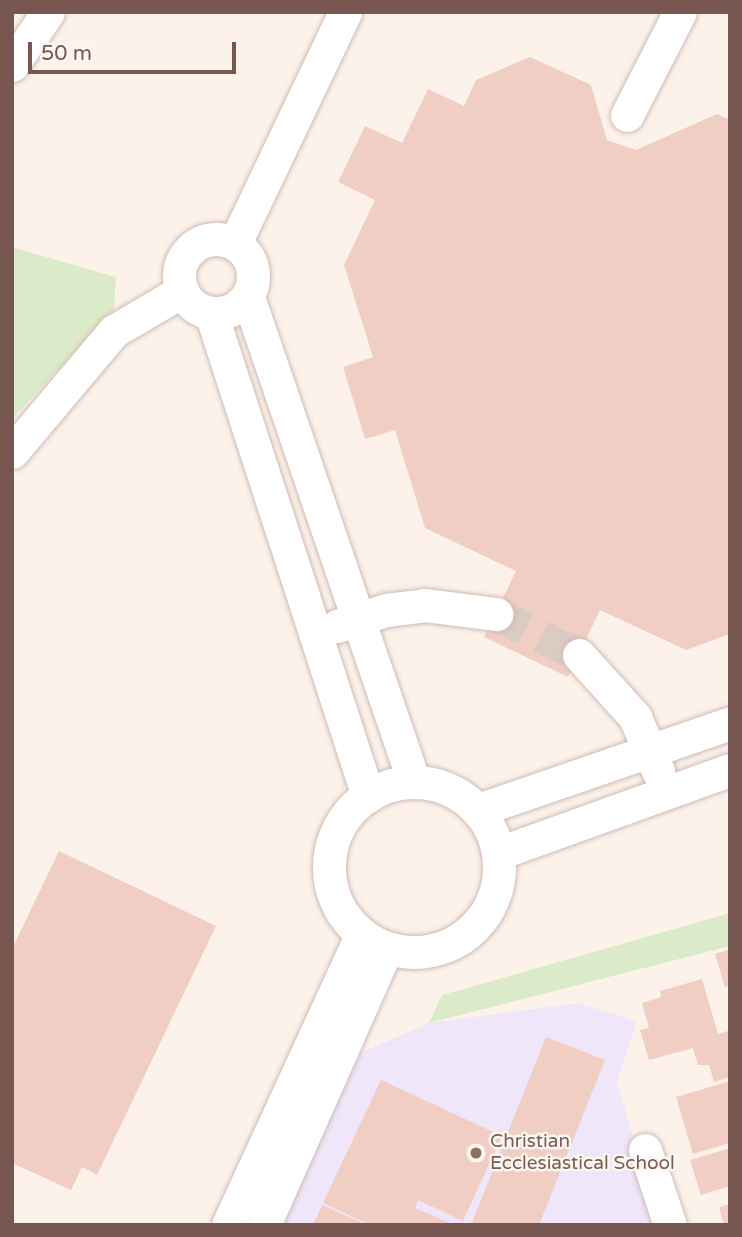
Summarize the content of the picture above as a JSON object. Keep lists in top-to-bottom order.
{
  "places": ["Christian Ecclesiastical School"],
  "scale_bar": "50 m"
}
